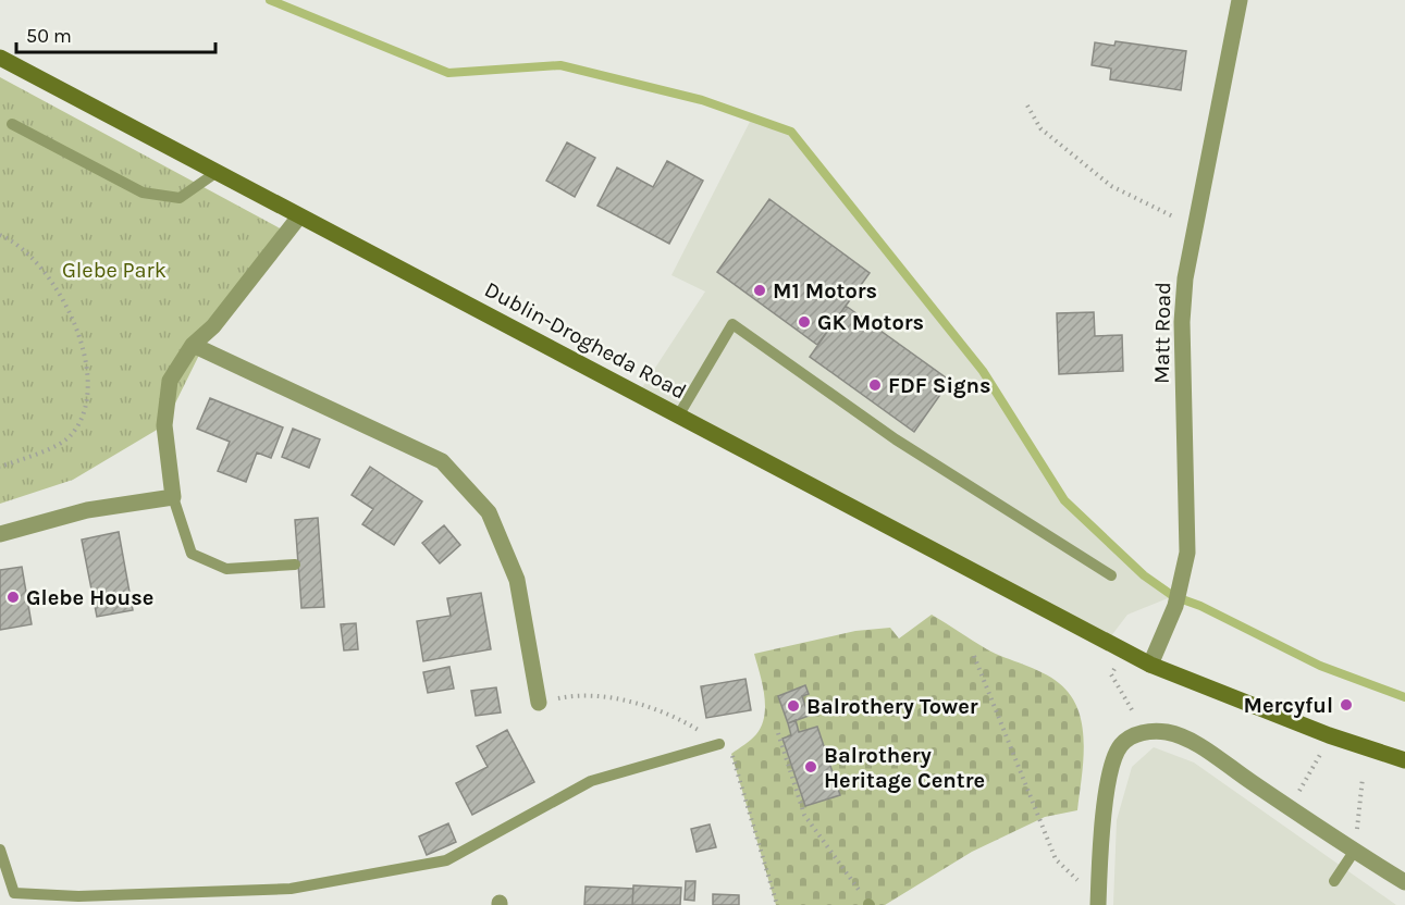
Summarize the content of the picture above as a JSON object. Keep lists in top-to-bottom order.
{
  "streets": {
    "main road": ["Dublin-Drogheda Road"],
    "street": ["Matt Road"]
  },
  "crossings": [
    ["Matt Road", "Dublin-Drogheda Road"]
  ],
  "parks": ["Glebe Park"],
  "places": [
    "M1 Motors",
    "GK Motors",
    "FDF Signs",
    "Glebe House",
    "Mercyful",
    "Balrothery Tower",
    "Balrothery Heritage Centre"
  ],
  "scale_bar": "50 m"
}
